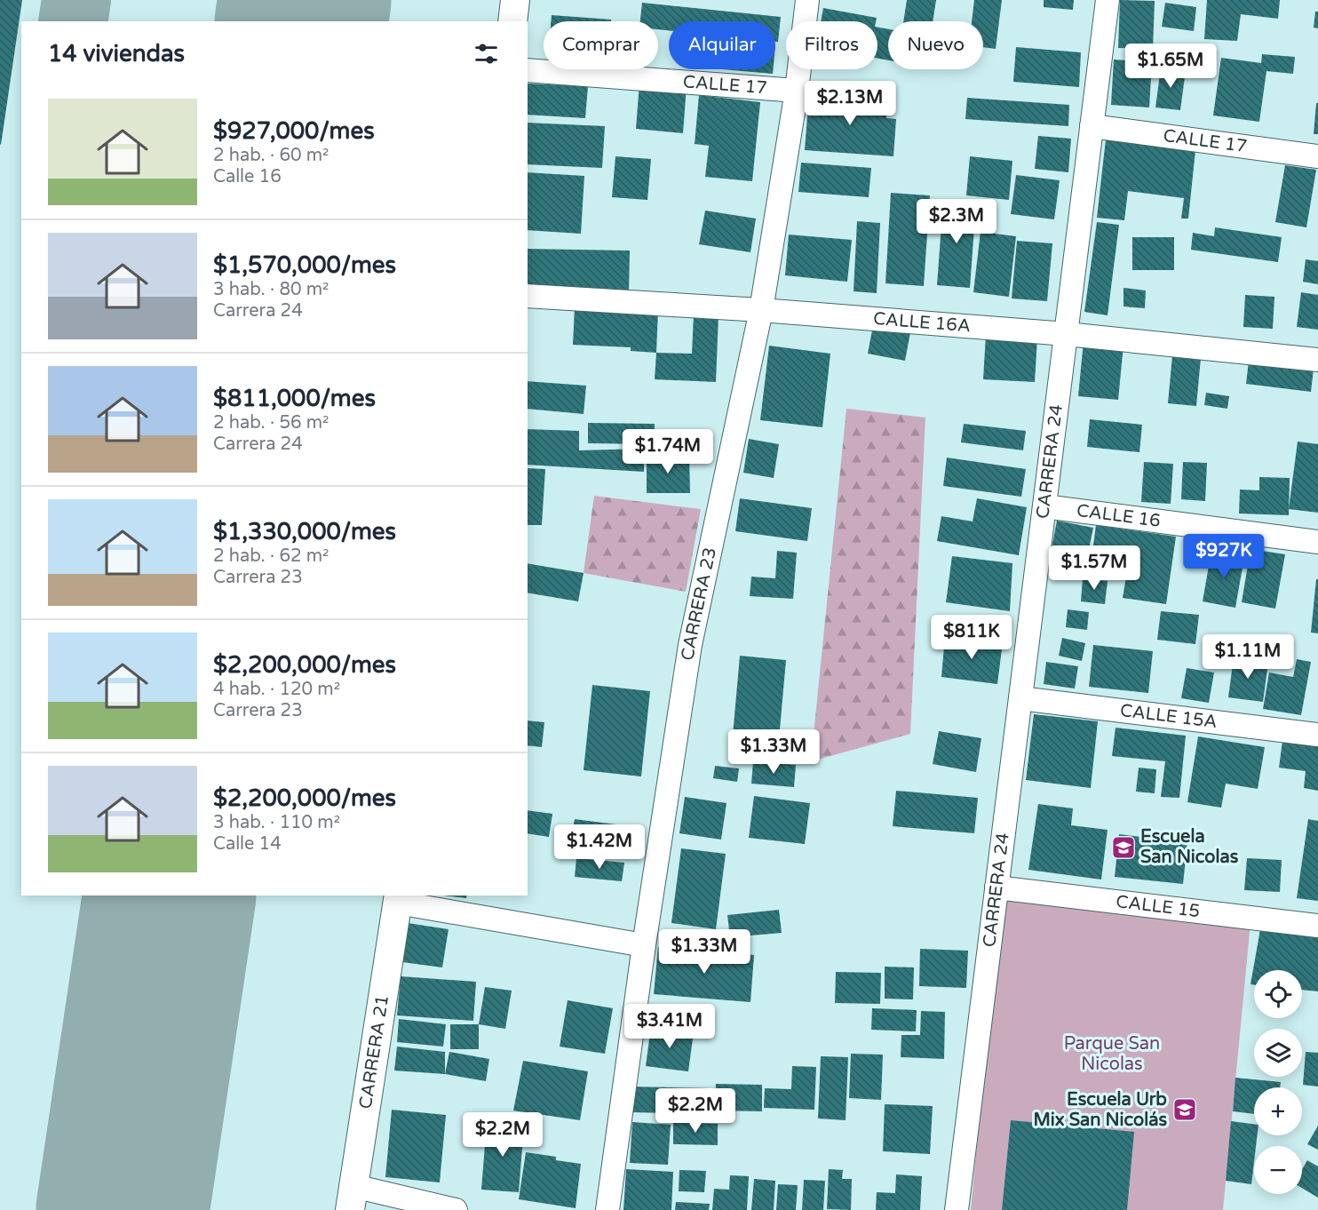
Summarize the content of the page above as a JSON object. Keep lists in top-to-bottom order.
{
  "streets": {
    "street": [
      "CALLE 17",
      "CALLE 16A",
      "CARRERA 24",
      "CALLE 16",
      "CARRERA 23",
      "CALLE 15A",
      "CALLE 15",
      "CARRERA 21"
    ]
  },
  "crossings": [
    ["CALLE 17", "CARRERA 24"],
    ["CALLE 17", "CARRERA 23"],
    ["CALLE 16A", "CARRERA 24"],
    ["CALLE 16A", "CARRERA 23"],
    ["CARRERA 24", "CALLE 16"],
    ["CARRERA 24", "CALLE 15A"],
    ["CARRERA 24", "CALLE 15"]
  ],
  "parks": ["Parque San Nicolas"],
  "places": {
    "school or university": ["Escuela San Nicolas", "Escuela Urb Mix San Nicolás"]
  },
  "page": {
    "chip": [
      "Comprar",
      "Alquilar",
      "Filtros",
      "Nuevo"
    ],
    "heading": "14 viviendas",
    "price": [
      "$1.65M",
      "$2.13M",
      "$2.3M",
      "$1.74M",
      "$927K",
      "$1.57M",
      "$811K",
      "$1.11M",
      "$1.33M",
      "$1.42M",
      "$1.33M",
      "$3.41M",
      "$2.2M",
      "$2.2M"
    ],
    "list": [
      {
        "name": "$927,000/mes",
        "note": "2 hab. · 60 m² · Calle 16"
      },
      {
        "name": "$1,570,000/mes",
        "note": "3 hab. · 80 m² · Carrera 24"
      },
      {
        "name": "$811,000/mes",
        "note": "2 hab. · 56 m² · Carrera 24"
      },
      {
        "name": "$1,330,000/mes",
        "note": "2 hab. · 62 m² · Carrera 23"
      },
      {
        "name": "$2,200,000/mes",
        "note": "4 hab. · 120 m² · Carrera 23"
      },
      {
        "name": "$2,200,000/mes",
        "note": "3 hab. · 110 m² · Calle 14"
      }
    ],
    "map_buttons": ["+", "−"]
  }
}
